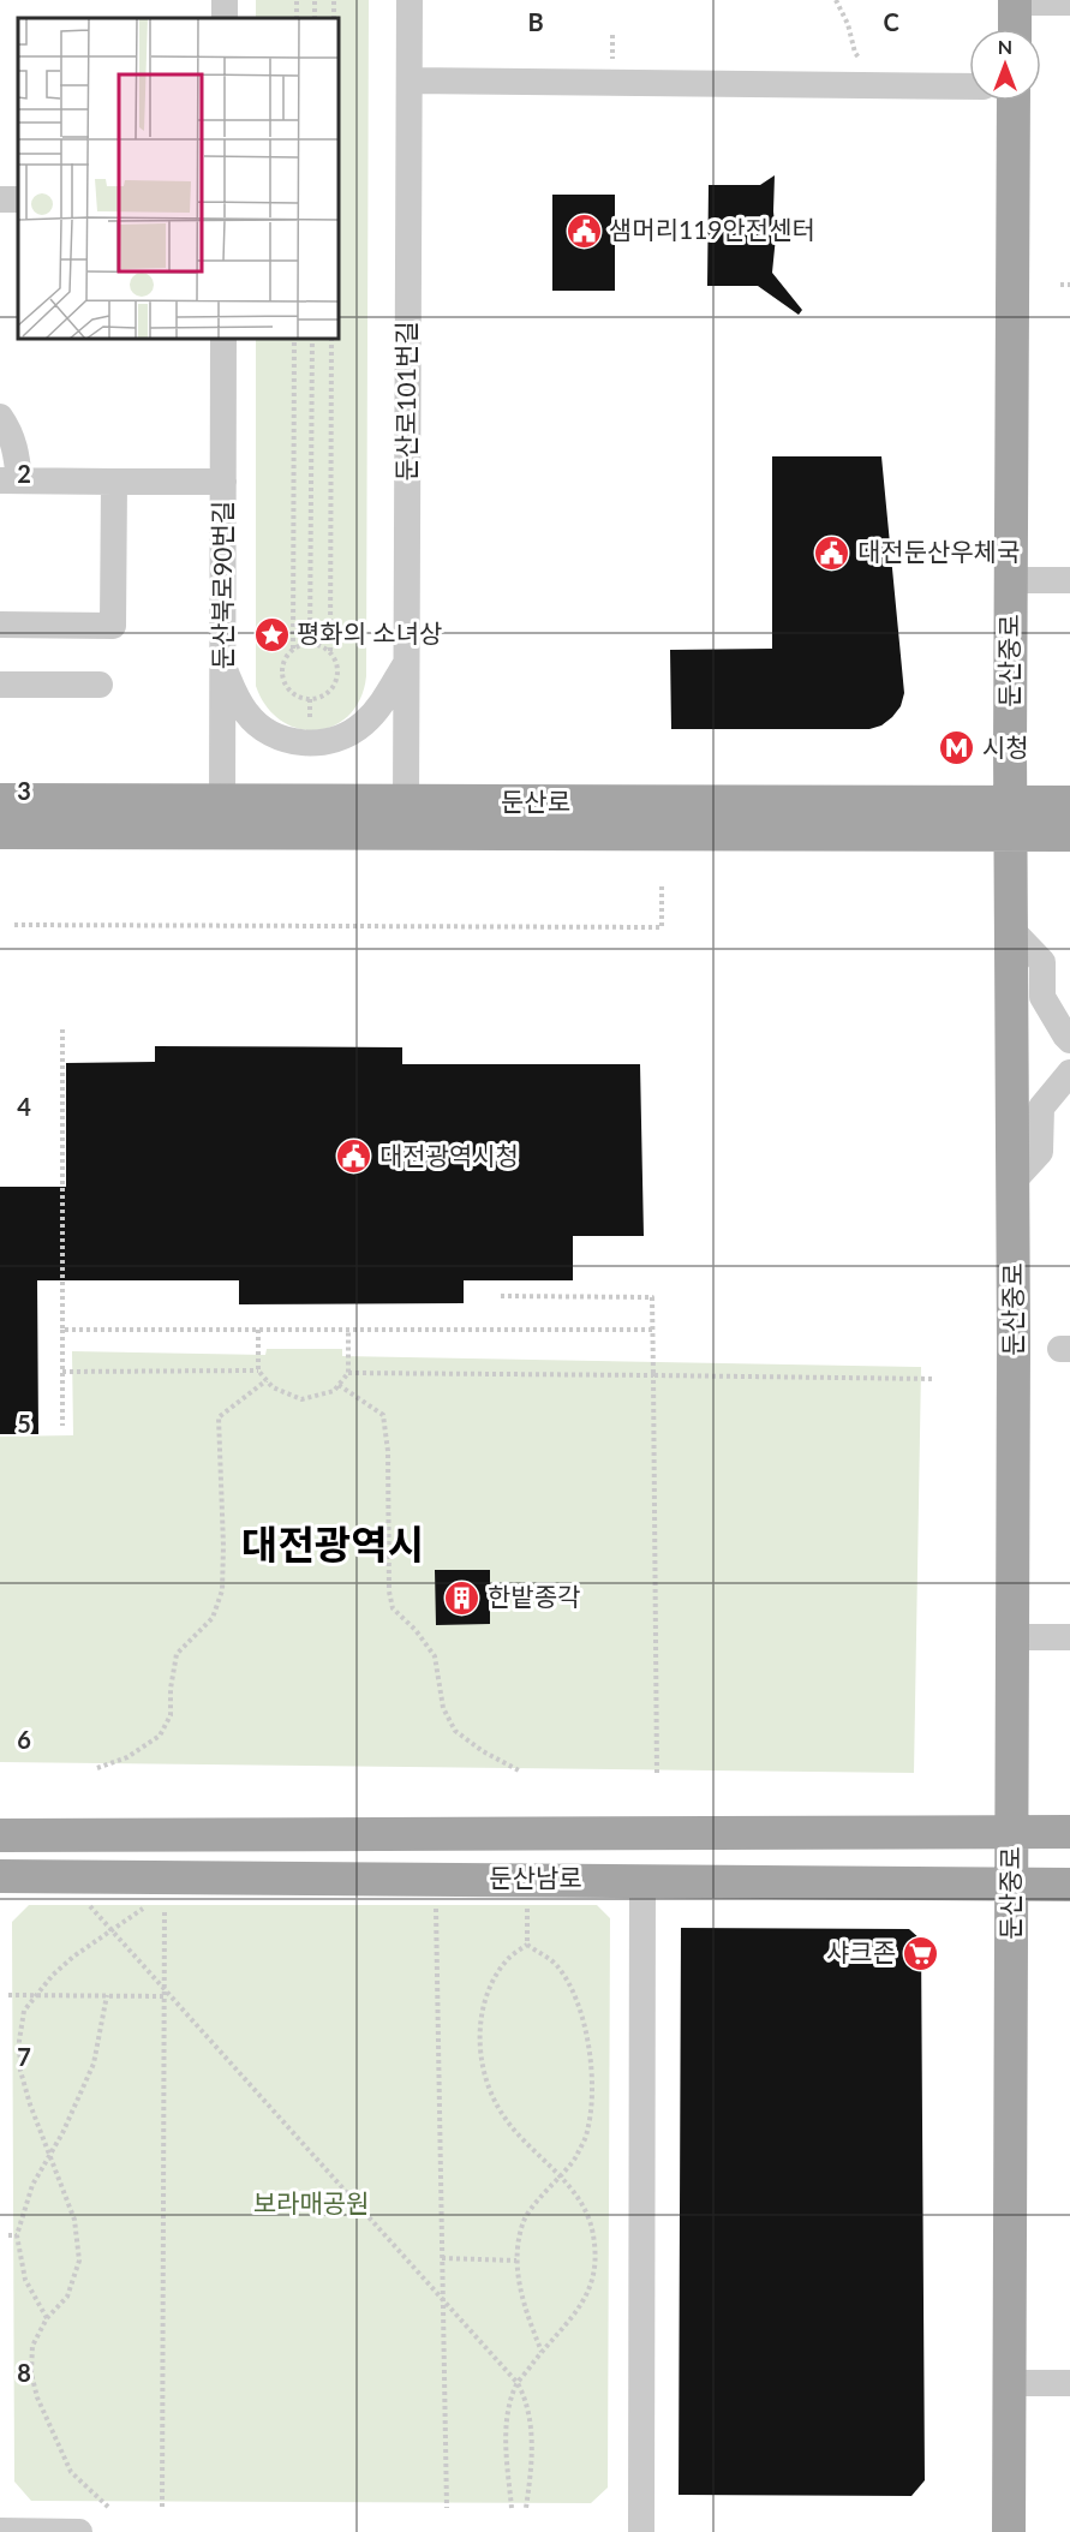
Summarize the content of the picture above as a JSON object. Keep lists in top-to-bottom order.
{
  "streets": {
    "main road": ["둔산중로", "둔산로", "둔산남로"],
    "street": ["둔산로101번길", "둔산북로90번길"]
  },
  "crossings": [
    ["둔산로101번길", "둔산로"],
    ["둔산북로90번길", "둔산로"],
    ["둔산중로", "둔산로"],
    ["둔산중로", "둔산남로"]
  ],
  "districts": ["대전광역시"],
  "parks": ["보라매공원"],
  "places": {
    "public building": ["샘머리119안전센터", "대전둔산우체국", "대전광역시청"],
    "place": ["평화의 소녀상"],
    "metro station": ["시청"],
    "building": ["한밭종각"],
    "supermarket": ["샤크존"]
  },
  "north": "top",
  "grid": {
    "columns": ["B", "C"],
    "rows": [
      "2",
      "3",
      "4",
      "5",
      "6",
      "7",
      "8"
    ]
  }
}
